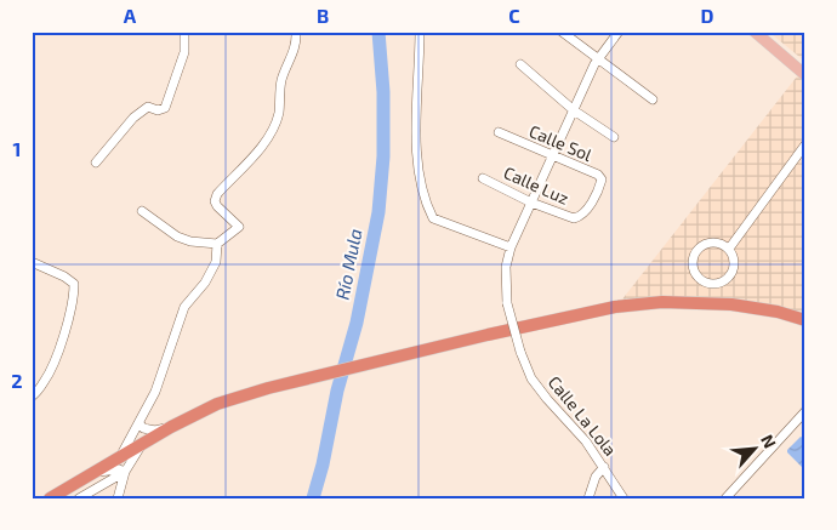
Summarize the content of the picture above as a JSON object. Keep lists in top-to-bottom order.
{
  "streets": {
    "street": ["Calle Sol", "Calle Luz", "Calle La Lola"]
  },
  "crossings": [
    ["Calle Sol", "Calle Luz"],
    ["Calle Sol", "Calle La Lola"],
    ["Calle Luz", "Calle La Lola"]
  ],
  "water": ["Río Mula"],
  "north": "top right",
  "grid": {
    "columns": [
      "A",
      "B",
      "C",
      "D"
    ],
    "rows": ["1", "2"]
  }
}
